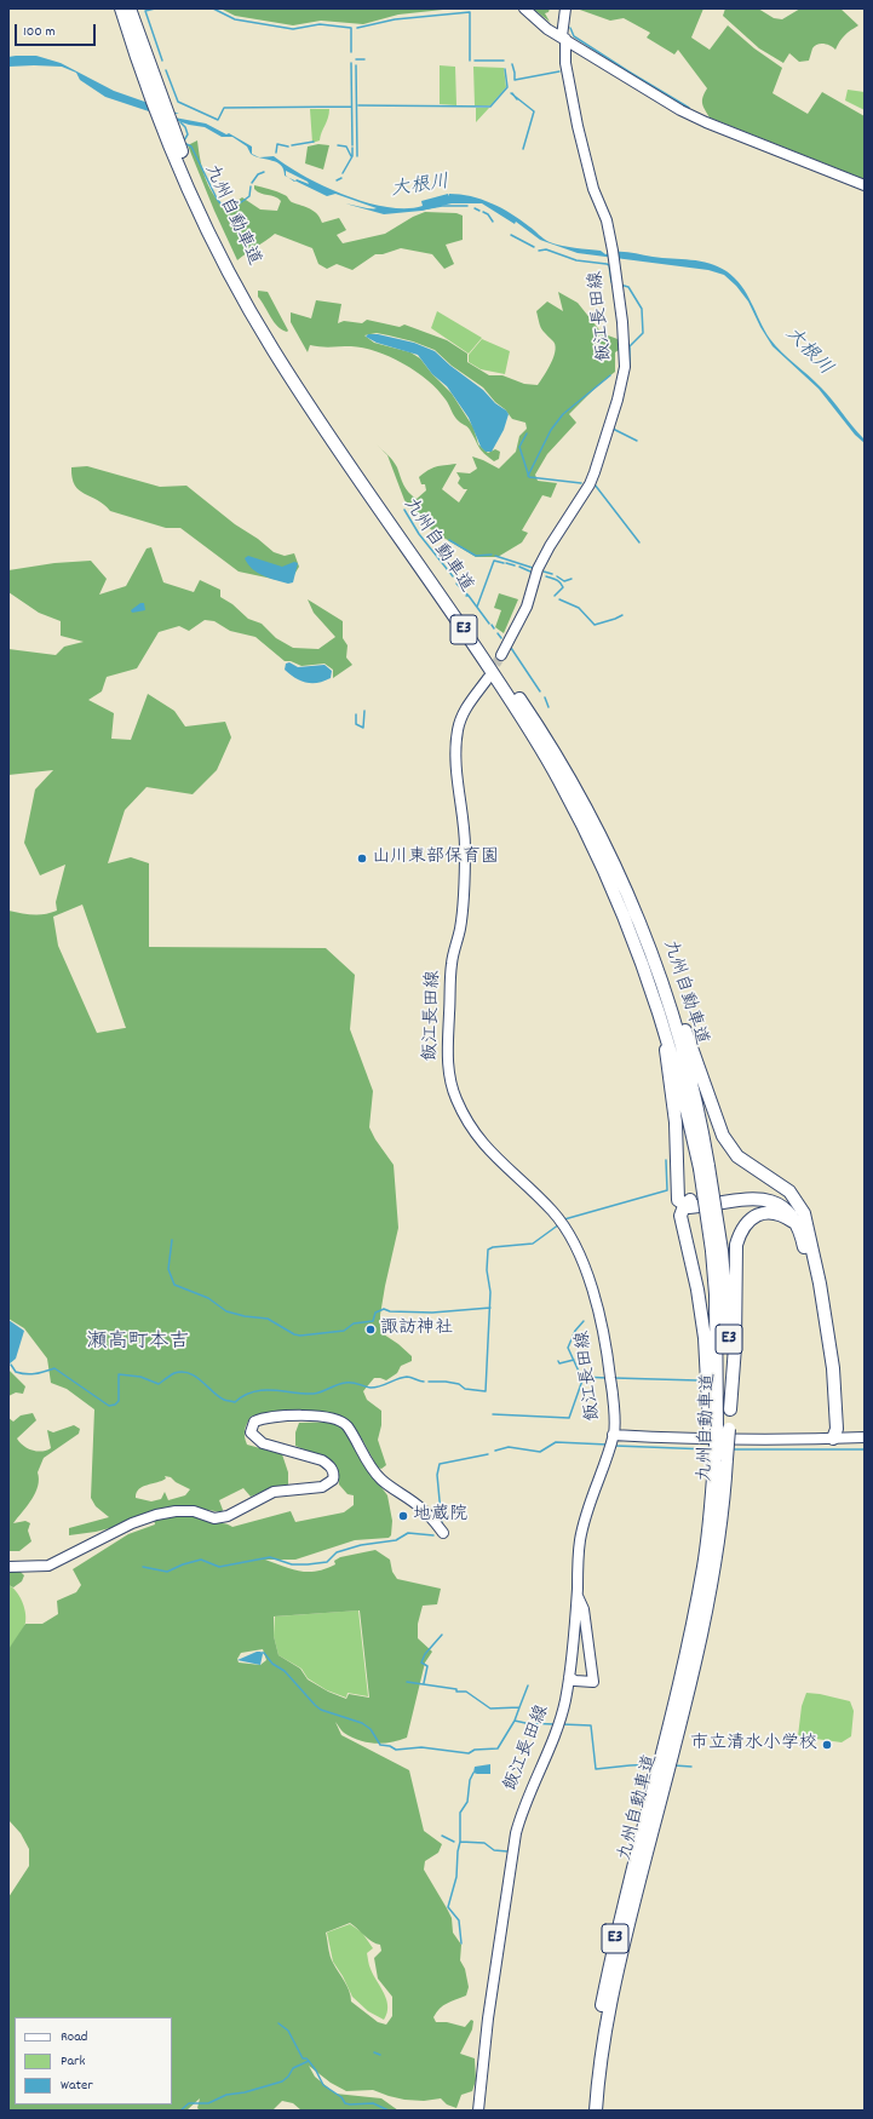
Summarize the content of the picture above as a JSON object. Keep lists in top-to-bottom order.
{
  "streets": {
    "highway": ["九州自動車道", "E3"],
    "main road": ["飯江長田線"]
  },
  "districts": ["瀬高町本吉"],
  "water": ["大根川"],
  "places": [
    "山川東部保育園",
    "諏訪神社",
    "地蔵院",
    "市立清水小学校"
  ],
  "legend": ["Road", "Park", "Water"],
  "scale_bar": "100 m"
}
